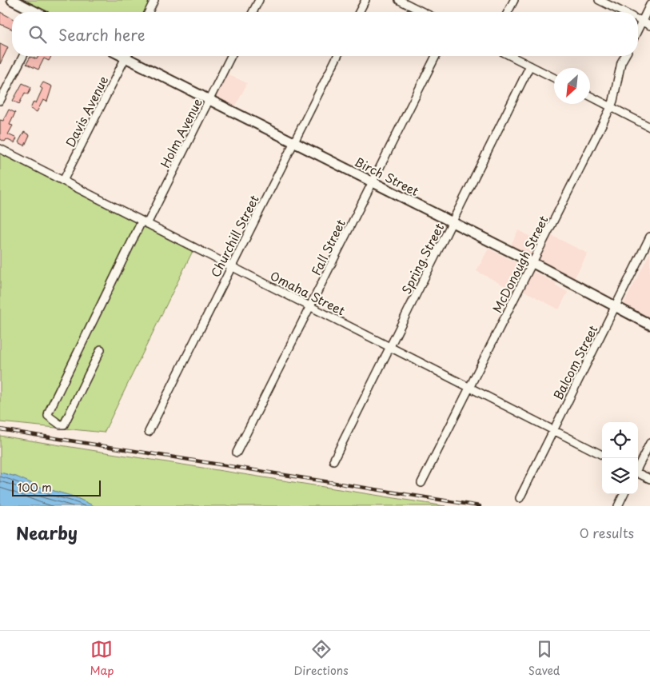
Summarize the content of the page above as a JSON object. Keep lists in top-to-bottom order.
{
  "streets": {
    "main road": ["Birch Street"],
    "street": [
      "Davis Avenue",
      "Holm Avenue",
      "Churchill Street",
      "Fall Street",
      "Spring Street",
      "McDonough Street",
      "Omaha Street",
      "Balcom Street"
    ]
  },
  "crossings": [
    ["Davis Avenue", "Omaha Street"],
    ["Holm Avenue", "Birch Street"],
    ["Holm Avenue", "Omaha Street"],
    ["Birch Street", "Churchill Street"],
    ["Birch Street", "Fall Street"],
    ["Birch Street", "Spring Street"],
    ["Birch Street", "McDonough Street"],
    ["Birch Street", "Balcom Street"],
    ["Churchill Street", "Omaha Street"],
    ["Fall Street", "Omaha Street"],
    ["Spring Street", "Omaha Street"],
    ["McDonough Street", "Omaha Street"],
    ["Omaha Street", "Balcom Street"]
  ],
  "scale_bar": "100 m",
  "north": "bottom left",
  "page": {
    "search": "Search here",
    "scale": "100 m",
    "heading": ["Nearby", "0 results"],
    "nav": ["Map", "Directions", "Saved"]
  }
}
